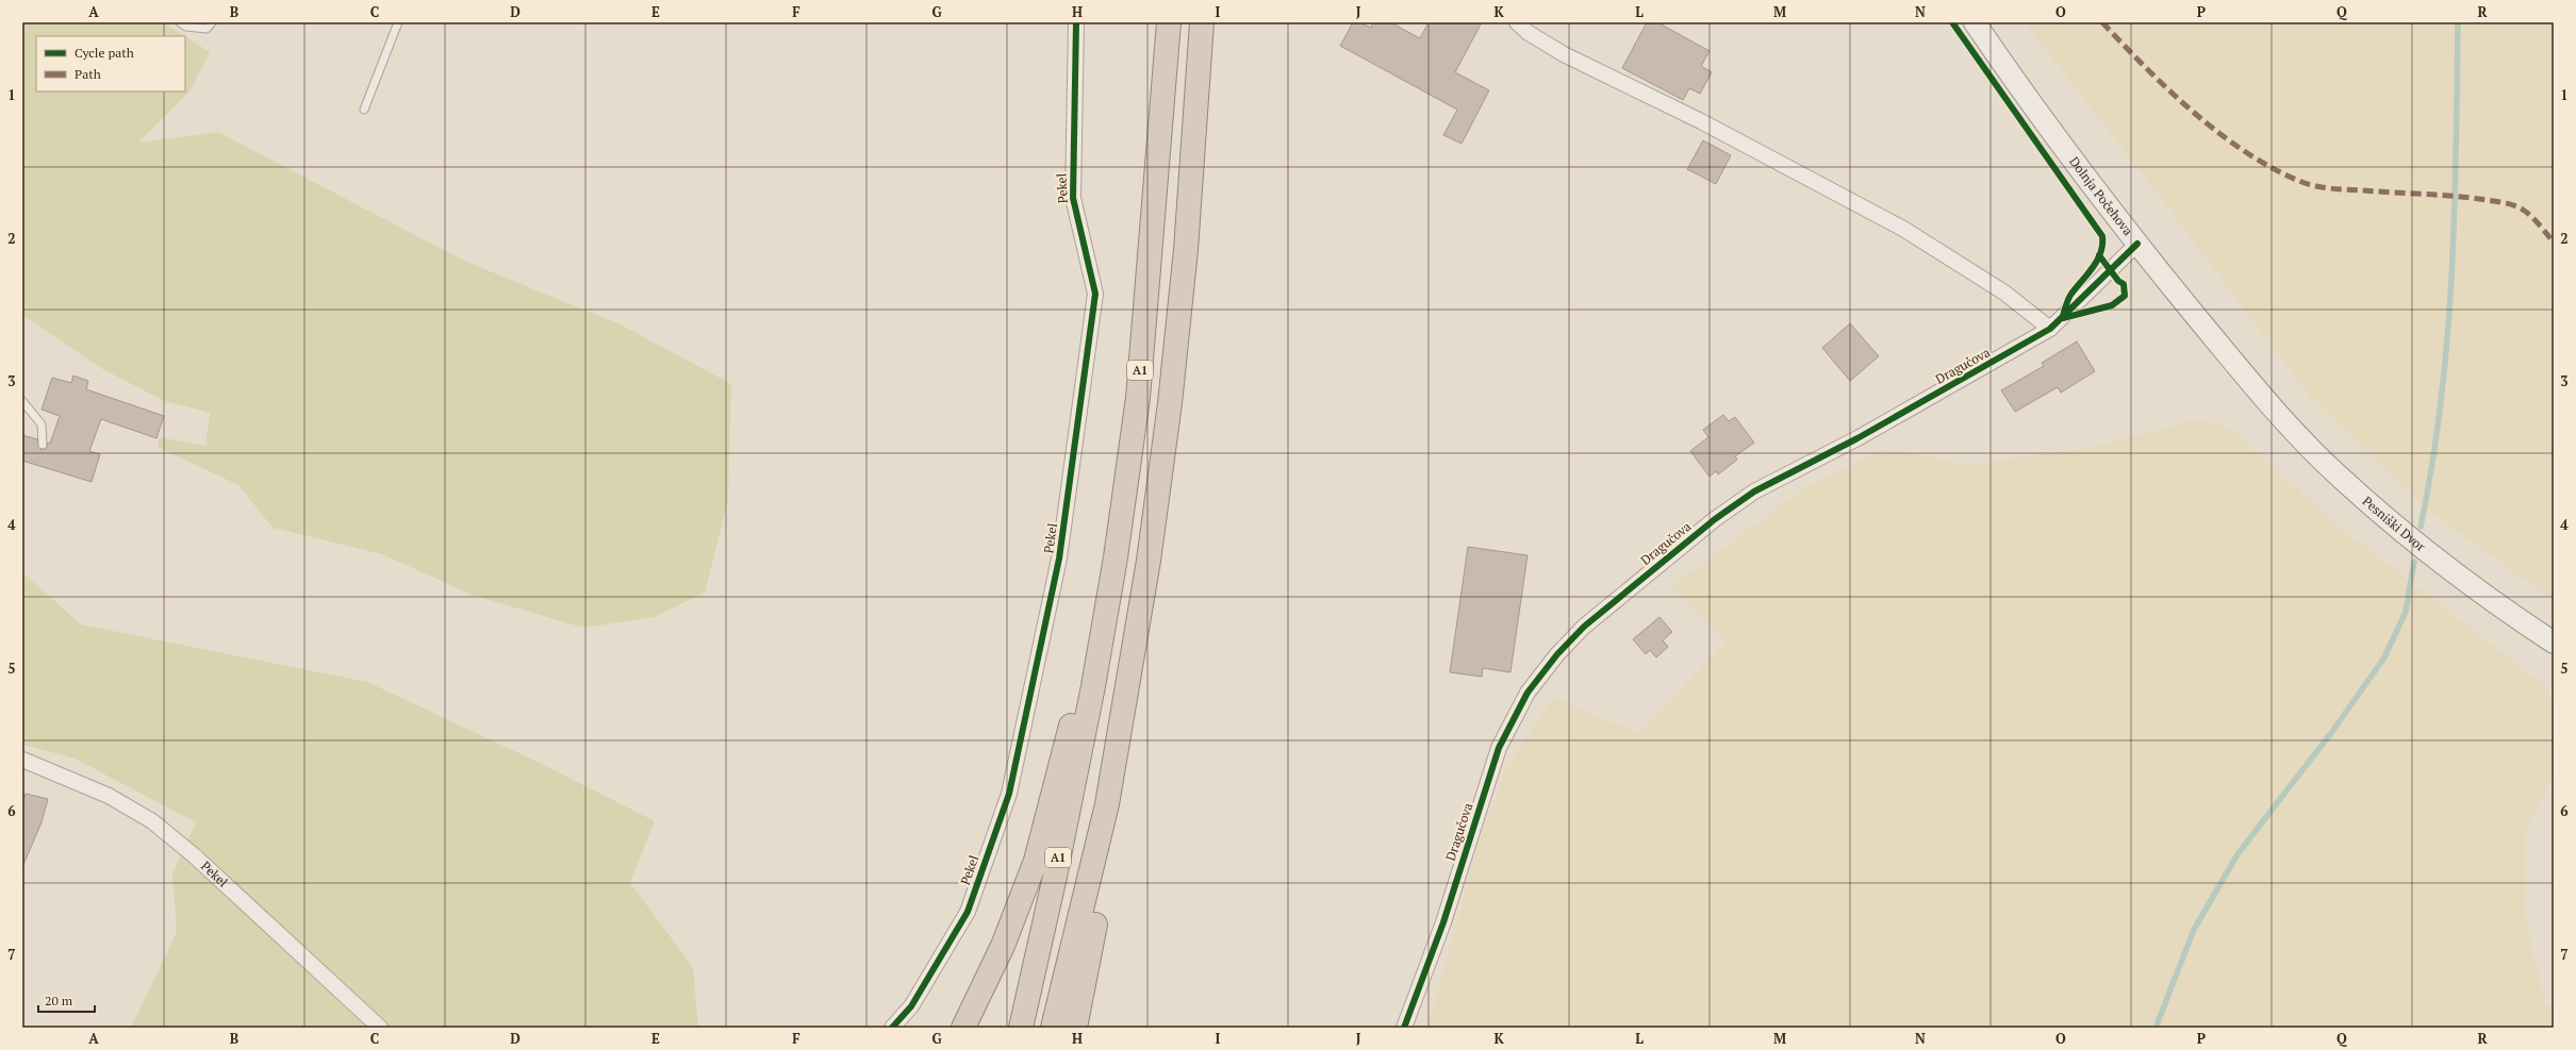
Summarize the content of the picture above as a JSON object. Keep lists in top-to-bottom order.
{
  "streets": {
    "highway": ["A1"],
    "main road": ["Dolnja Počehova", "Pesniški Dvor"],
    "street": ["Pekel", "Dragučova"]
  },
  "crossings": [
    ["Dolnja Počehova", "Dragučova"],
    ["Dolnja Počehova", "Pesniški Dvor"]
  ],
  "legend": ["Cycle path", "Path"],
  "scale_bar": "20 m",
  "grid": {
    "columns": [
      "A",
      "B",
      "C",
      "D",
      "E",
      "F",
      "G",
      "H",
      "I",
      "J",
      "K",
      "L",
      "M",
      "N",
      "O",
      "P",
      "Q",
      "R"
    ],
    "rows": [
      "1",
      "2",
      "3",
      "4",
      "5",
      "6",
      "7"
    ]
  }
}
